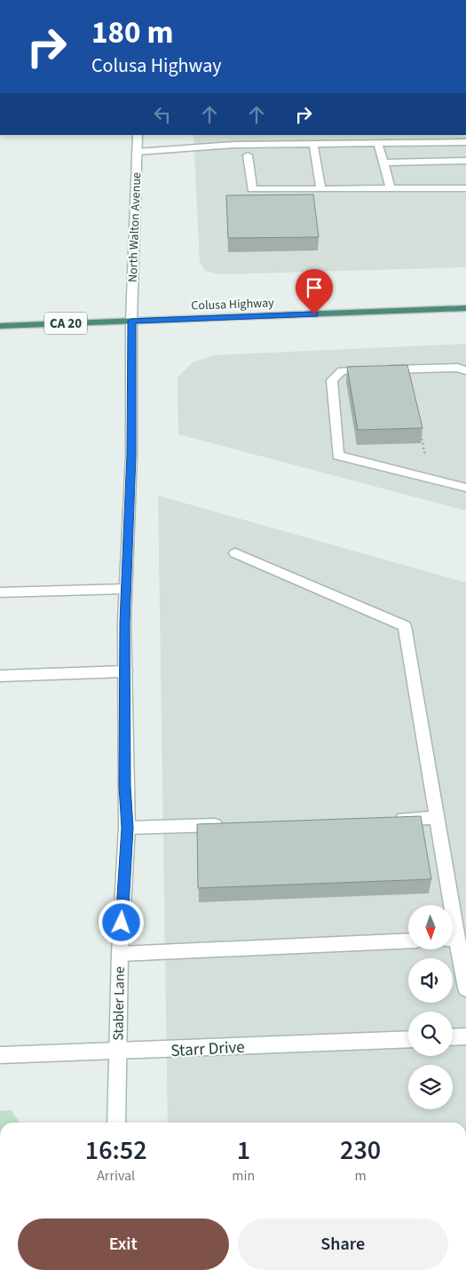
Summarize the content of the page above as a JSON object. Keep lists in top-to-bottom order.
{
  "streets": {
    "highway": ["Colusa Highway", "CA 20"],
    "main road": ["North Walton Avenue", "Stabler Lane", "Starr Drive"]
  },
  "crossings": [
    ["North Walton Avenue", "Colusa Highway"],
    ["North Walton Avenue", "Stabler Lane"],
    ["Colusa Highway", "Stabler Lane"],
    ["Stabler Lane", "Starr Drive"]
  ],
  "north": "bottom",
  "page": {
    "turn": ["180 m", "Colusa Highway"],
    "eta": [
      "16:52",
      "Arrival",
      "1",
      "min",
      "230",
      "m"
    ],
    "buttons": ["Exit", "Share"]
  }
}
